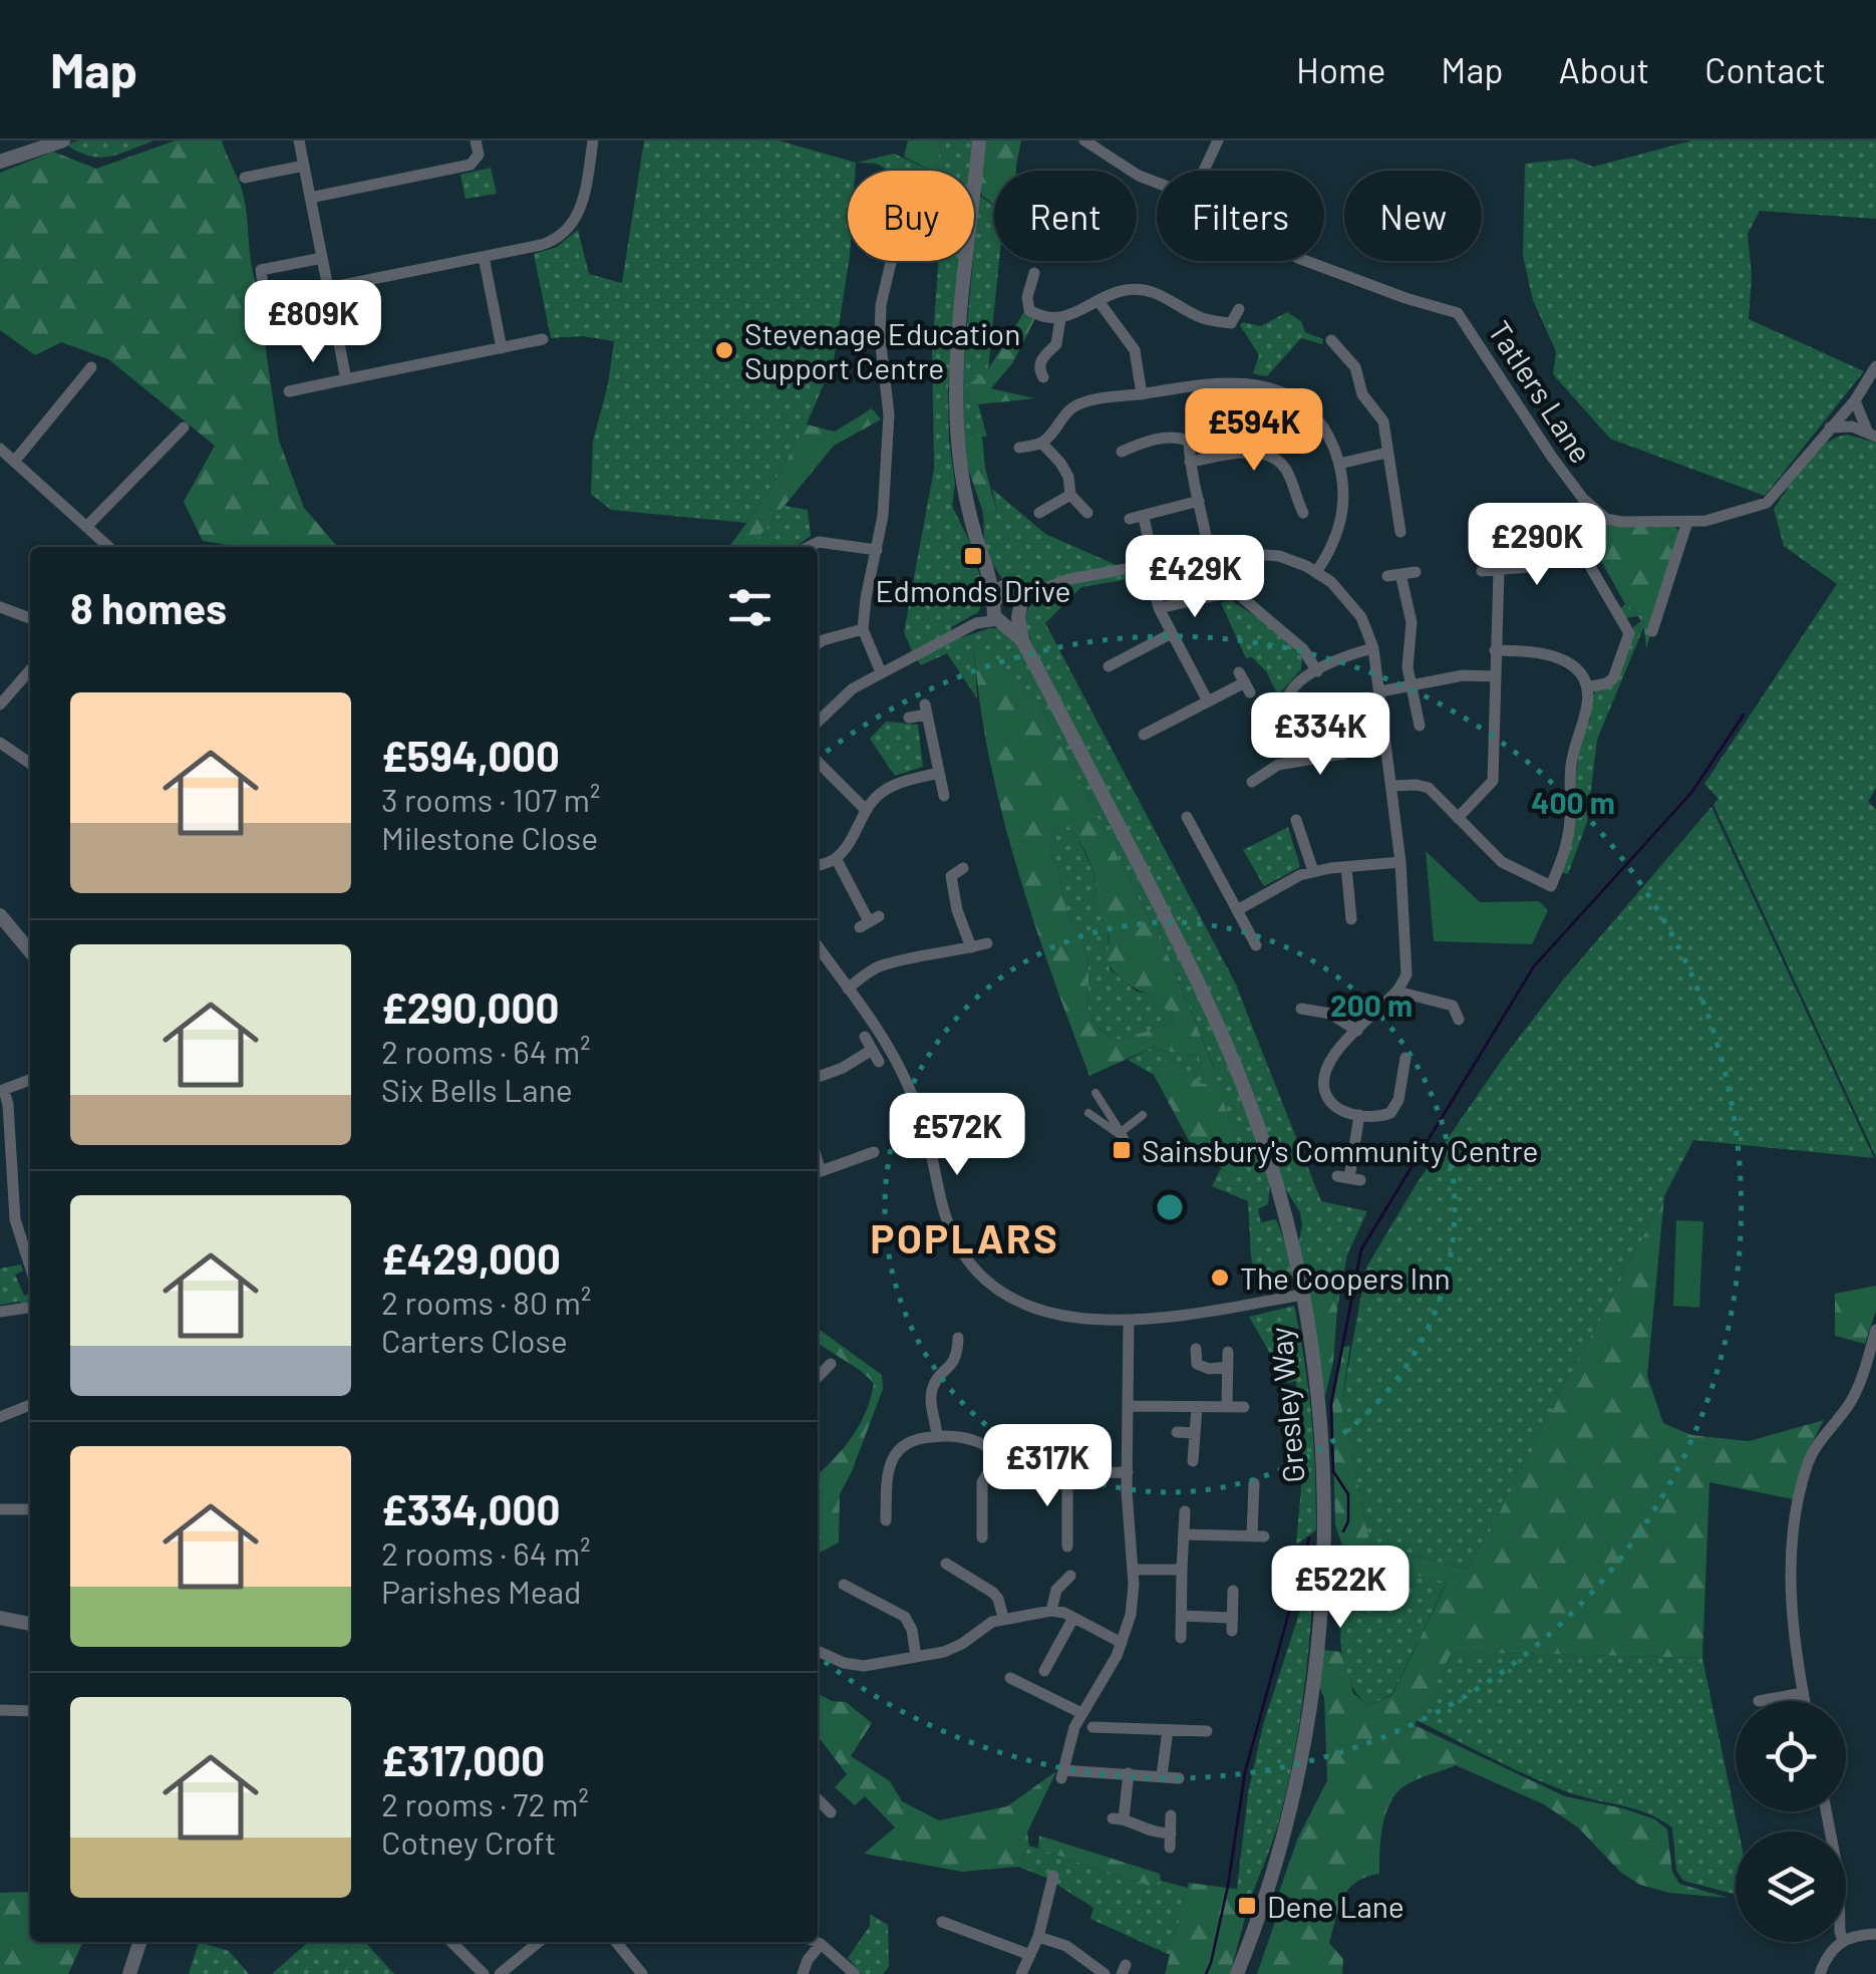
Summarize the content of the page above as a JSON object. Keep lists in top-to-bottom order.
{
  "streets": {
    "street": ["Tatlers Lane", "Gresley Way"]
  },
  "districts": ["POPLARS"],
  "places": {
    "other": ["Stevenage Education Support Centre", "The Coopers Inn"],
    "transit": ["Edmonds Drive", "Sainsbury's Community Centre", "Dene Lane"]
  },
  "page": {
    "header": "Map",
    "nav": [
      "Home",
      "Map",
      "About",
      "Contact"
    ],
    "chip": [
      "Buy",
      "Rent",
      "Filters",
      "New"
    ],
    "price": [
      "£809K",
      "£594K",
      "£290K",
      "£429K",
      "£334K",
      "£572K",
      "£317K",
      "£522K"
    ],
    "heading": "8 homes",
    "list": [
      {
        "name": "£594,000",
        "note": "3 rooms · 107 m² · Milestone Close"
      },
      {
        "name": "£290,000",
        "note": "2 rooms · 64 m² · Six Bells Lane"
      },
      {
        "name": "£429,000",
        "note": "2 rooms · 80 m² · Carters Close"
      },
      {
        "name": "£334,000",
        "note": "2 rooms · 64 m² · Parishes Mead"
      },
      {
        "name": "£317,000",
        "note": "2 rooms · 72 m² · Cotney Croft"
      }
    ]
  },
  "rings": ["400 m", "200 m"]
}
